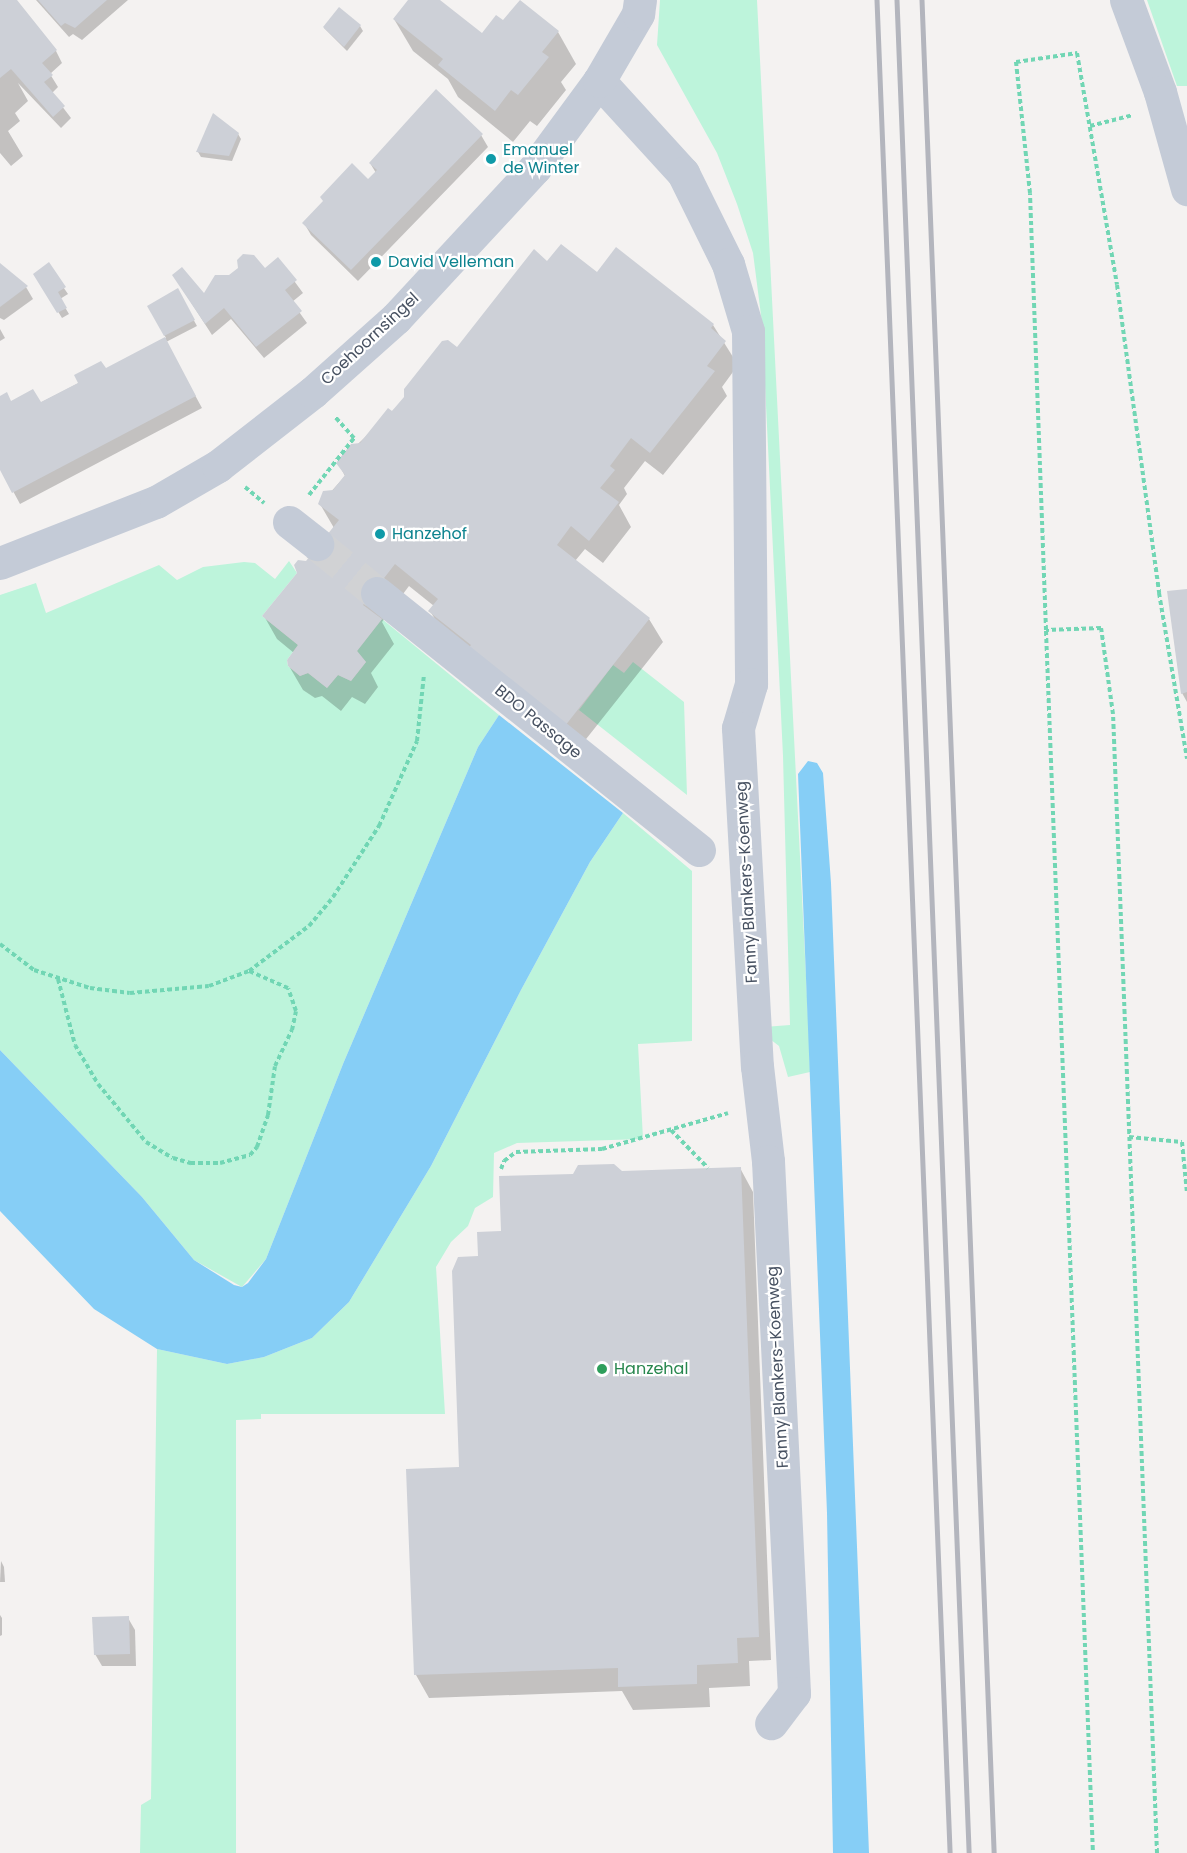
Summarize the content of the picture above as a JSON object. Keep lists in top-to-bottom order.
{
  "streets": {
    "street": ["Coehoornsingel", "BDO Passage", "Fanny Blankers-Koenweg"]
  },
  "crossings": [
    ["Coehoornsingel", "Fanny Blankers-Koenweg"]
  ],
  "places": [
    "Emanuel de Winter",
    "David Velleman",
    "Hanzehof",
    "Hanzehal"
  ]
}
